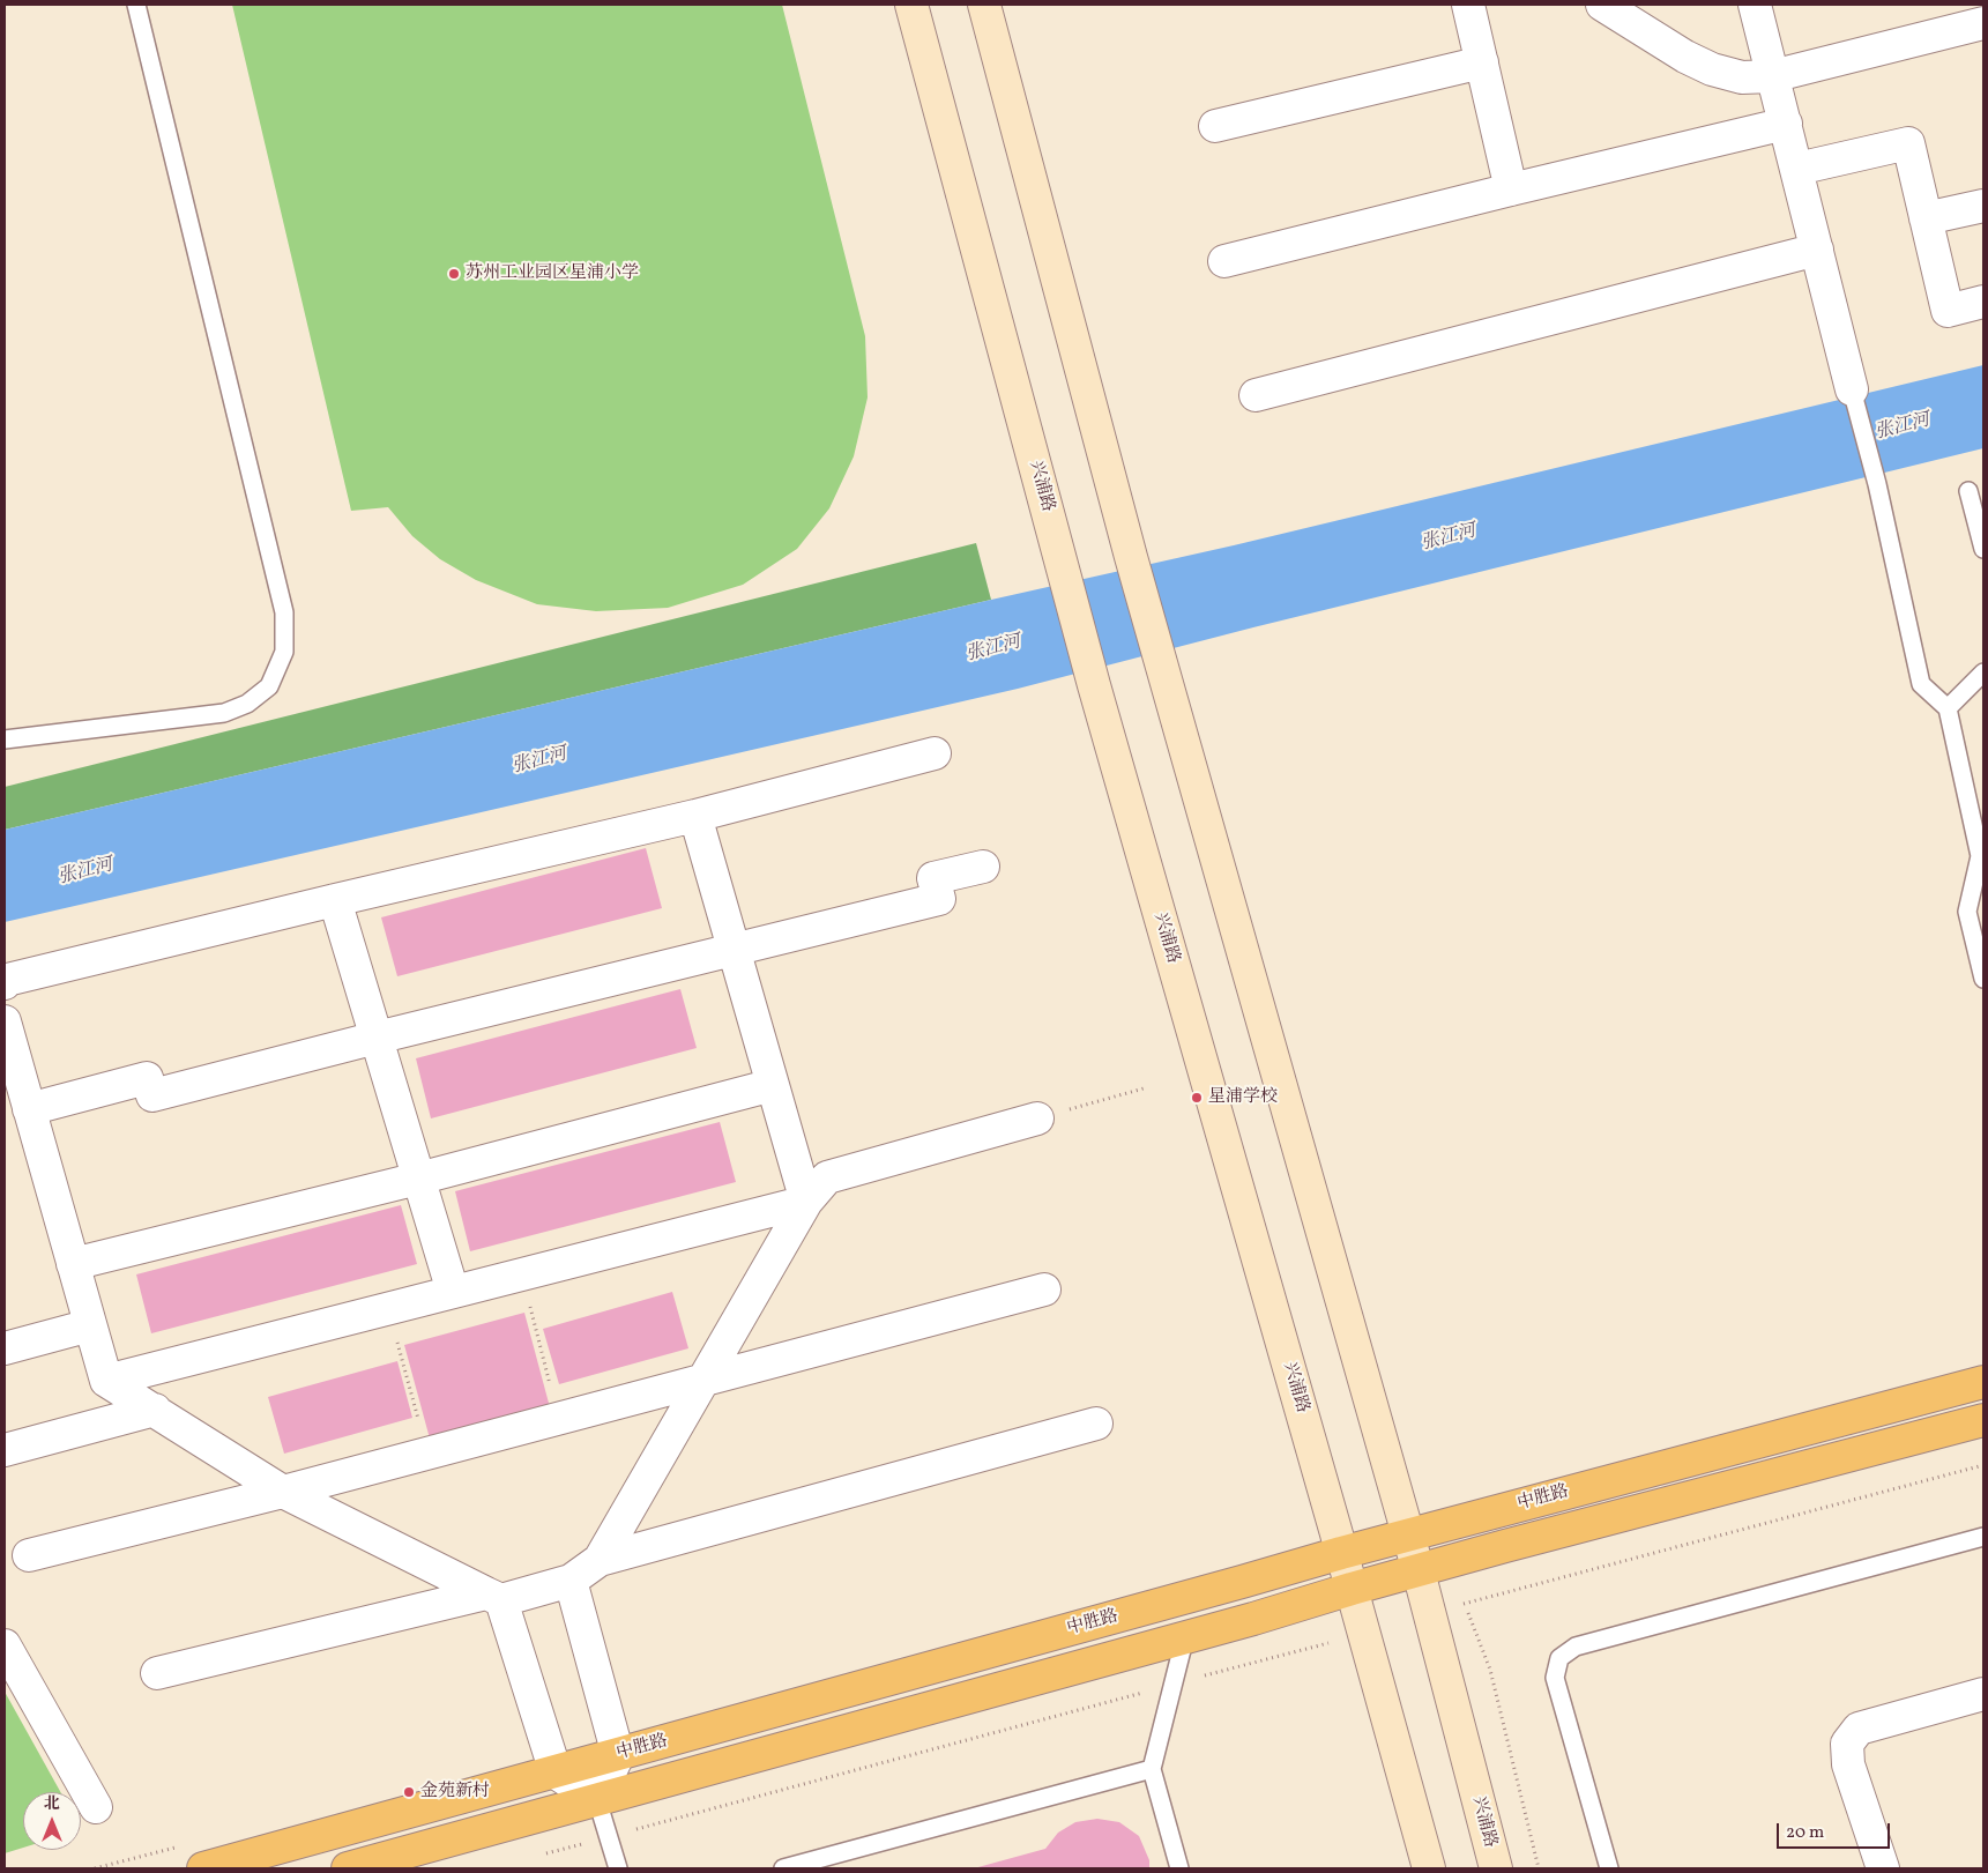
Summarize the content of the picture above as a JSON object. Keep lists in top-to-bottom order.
{
  "streets": {
    "main road": ["兴浦路", "中胜路"]
  },
  "crossings": [
    ["兴浦路", "中胜路"]
  ],
  "water": ["张江河"],
  "places": ["苏州工业园区星浦小学", "星浦学校", "金苑新村"],
  "scale_bar": "20 m",
  "north": "top"
}
